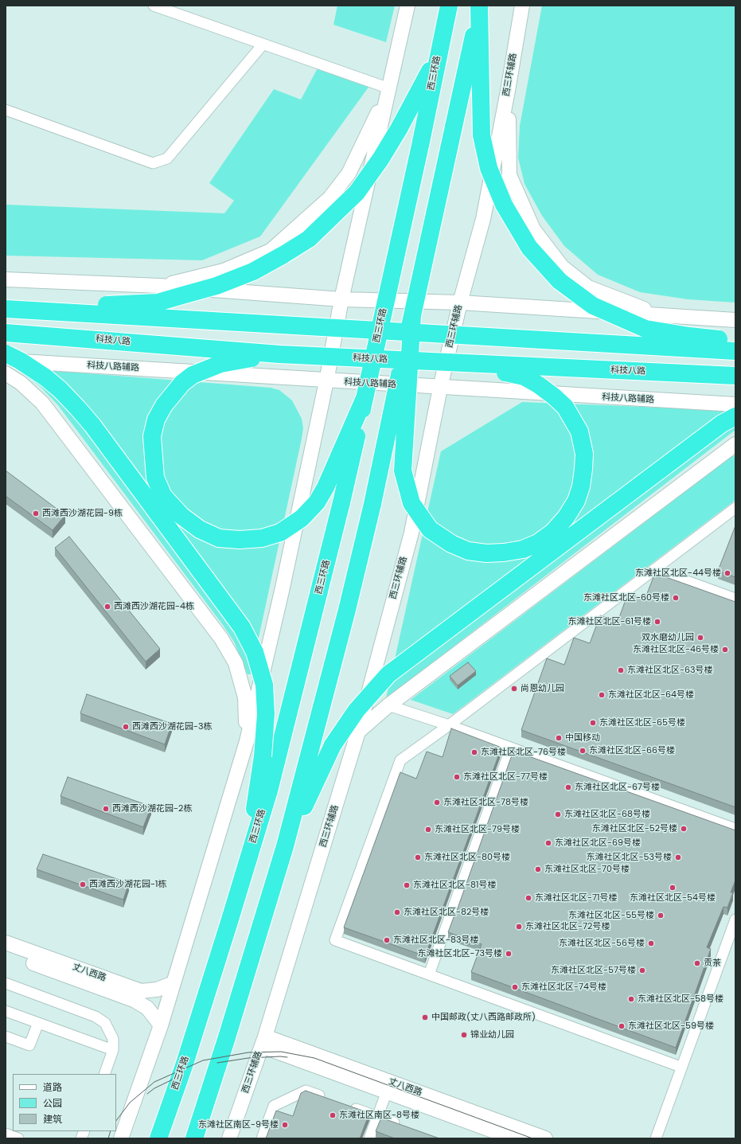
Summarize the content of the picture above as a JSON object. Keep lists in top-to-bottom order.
{
  "streets": {
    "highway": ["西三环路", "科技八路"],
    "main road": ["西三环辅路", "科技八路辅路", "丈八西路"]
  },
  "crossings": [
    ["西三环辅路", "科技八路辅路"],
    ["西三环辅路", "丈八西路"]
  ],
  "places": [
    "西滩西沙湖花园-9栋",
    "东滩社区北区-44号楼",
    "东滩社区北区-60号楼",
    "西滩西沙湖花园-4栋",
    "东滩社区北区-61号楼",
    "双水磨幼儿园",
    "东滩社区北区-46号楼",
    "东滩社区北区-63号楼",
    "尚恩幼儿园",
    "东滩社区北区-64号楼",
    "东滩社区北区-65号楼",
    "西滩西沙湖花园-3栋",
    "中国移动",
    "东滩社区北区-66号楼",
    "东滩社区北区-76号楼",
    "东滩社区北区-77号楼",
    "东滩社区北区-67号楼",
    "东滩社区北区-78号楼",
    "西滩西沙湖花园-2栋",
    "东滩社区北区-68号楼",
    "东滩社区北区-52号楼",
    "东滩社区北区-79号楼",
    "东滩社区北区-69号楼",
    "东滩社区北区-80号楼",
    "东滩社区北区-53号楼",
    "东滩社区北区-70号楼",
    "西滩西沙湖花园-1栋",
    "东滩社区北区-81号楼",
    "东滩社区北区-54号楼",
    "东滩社区北区-71号楼",
    "东滩社区北区-82号楼",
    "东滩社区北区-55号楼",
    "东滩社区北区-72号楼",
    "东滩社区北区-83号楼",
    "东滩社区北区-56号楼",
    "东滩社区北区-73号楼",
    "贡茶",
    "东滩社区北区-57号楼",
    "东滩社区北区-74号楼",
    "东滩社区北区-58号楼",
    "中国邮政(丈八西路邮政所)",
    "东滩社区北区-59号楼",
    "锦业幼儿园",
    "东滩社区南区-8号楼",
    "东滩社区南区-9号楼"
  ],
  "legend": ["道路", "公园", "建筑"]
}
